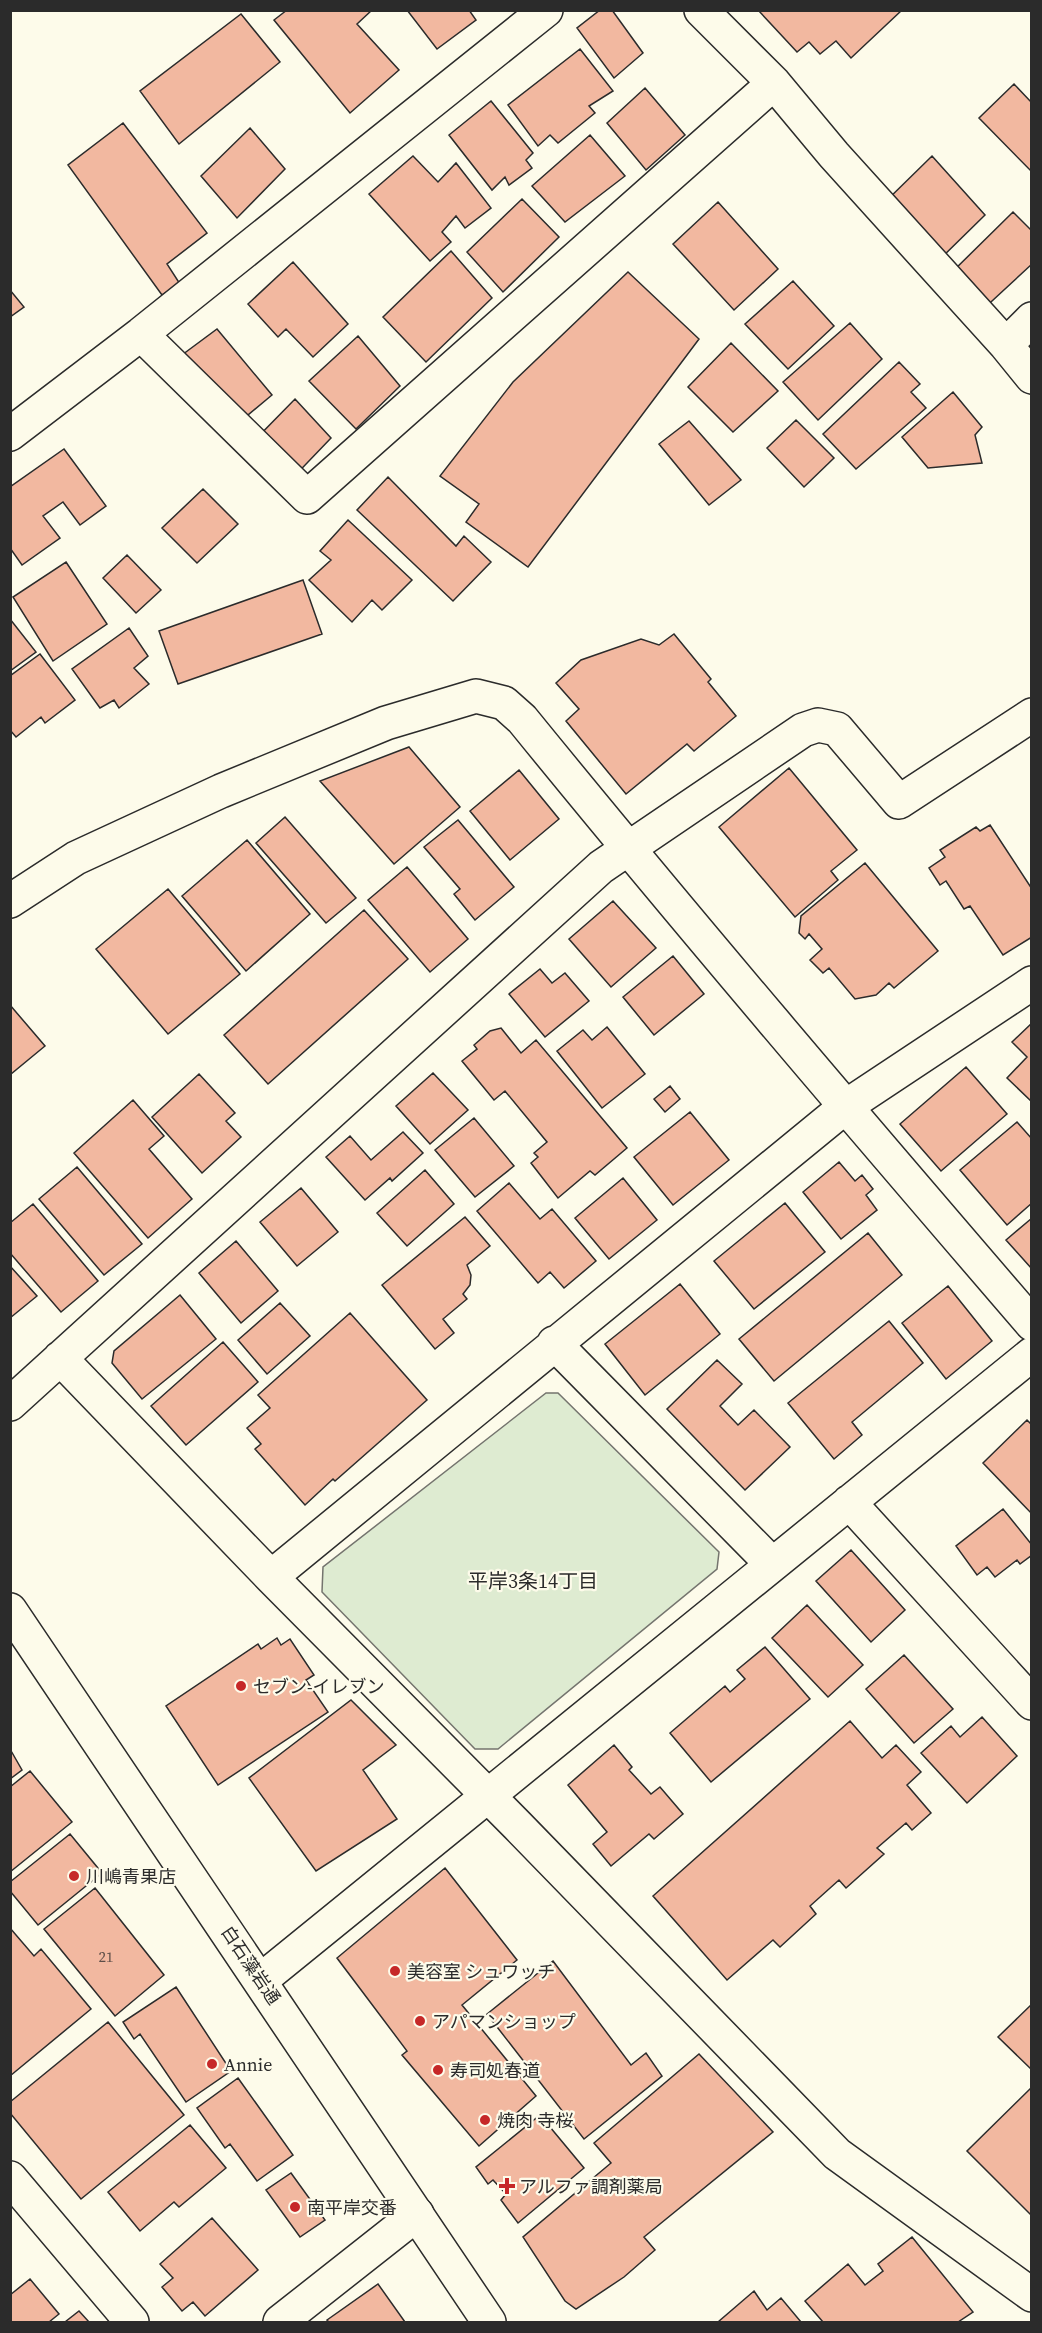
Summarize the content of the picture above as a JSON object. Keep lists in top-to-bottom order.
{
  "streets": {
    "street": ["白石藻岩通"]
  },
  "districts": ["平岸3条14丁目"],
  "places": {
    "other": [
      "セブン-イレブン",
      "川嶋青果店",
      "美容室 シュワッチ",
      "アパマンショップ",
      "Annie",
      "寿司処春道",
      "焼肉 寺桜",
      "南平岸交番"
    ],
    "health": ["アルファ調剤薬局"]
  },
  "house_numbers": ["21"]
}
